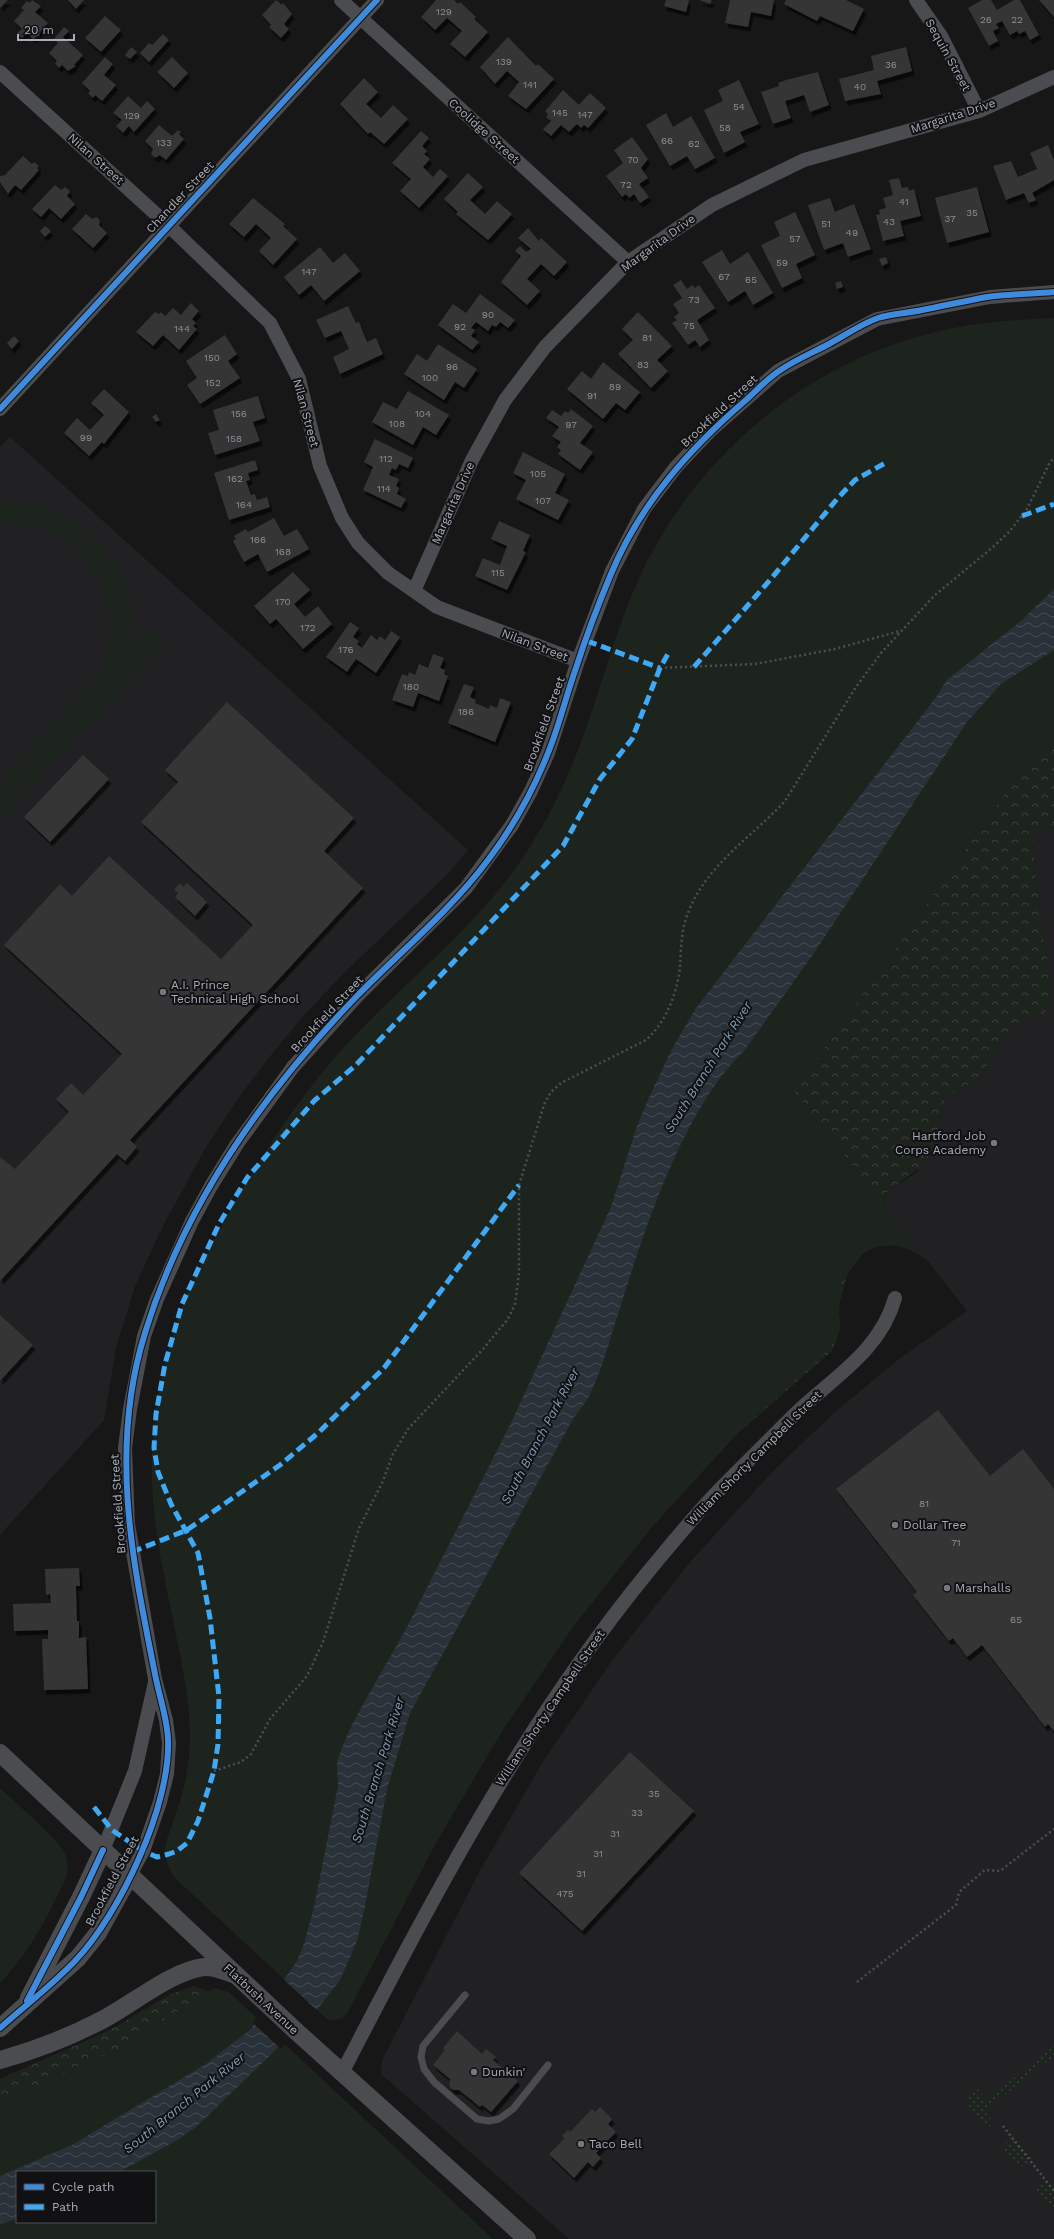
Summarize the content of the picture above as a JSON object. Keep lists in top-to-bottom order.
{
  "streets": {
    "street": [
      "Sequin Street",
      "Margarita Drive",
      "Coolidge Street",
      "Nilan Street",
      "Chandler Street",
      "Brookfield Street",
      "William Shorty Campbell Street",
      "Flatbush Avenue"
    ]
  },
  "crossings": [
    ["Sequin Street", "Margarita Drive"],
    ["Margarita Drive", "Coolidge Street"],
    ["Margarita Drive", "Nilan Street"],
    ["Coolidge Street", "Chandler Street"],
    ["Nilan Street", "Chandler Street"],
    ["Nilan Street", "Brookfield Street"],
    ["Brookfield Street", "Flatbush Avenue"],
    ["William Shorty Campbell Street", "Flatbush Avenue"]
  ],
  "water": ["South Branch Park River"],
  "places": [
    "A.I. Prince Technical High School",
    "Hartford Job Corps Academy",
    "Dollar Tree",
    "Marshalls",
    "Dunkin'",
    "Taco Bell"
  ],
  "house_numbers": [
    "129",
    "26",
    "22",
    "139",
    "36",
    "141",
    "40",
    "54",
    "145",
    "147",
    "129",
    "58",
    "66",
    "133",
    "62",
    "70",
    "72",
    "41",
    "35",
    "37",
    "43",
    "51",
    "49",
    "57",
    "59",
    "147",
    "67",
    "65",
    "73",
    "90",
    "75",
    "92",
    "144",
    "81",
    "150",
    "83",
    "96",
    "100",
    "152",
    "89",
    "91",
    "156",
    "104",
    "108",
    "97",
    "99",
    "158",
    "112",
    "105",
    "162",
    "114",
    "107",
    "164",
    "166",
    "168",
    "115",
    "170",
    "172",
    "176",
    "180",
    "186",
    "81",
    "71",
    "65",
    "35",
    "33",
    "31",
    "31",
    "31",
    "475"
  ],
  "legend": ["Cycle path", "Path"],
  "scale_bar": "20 m"
}
